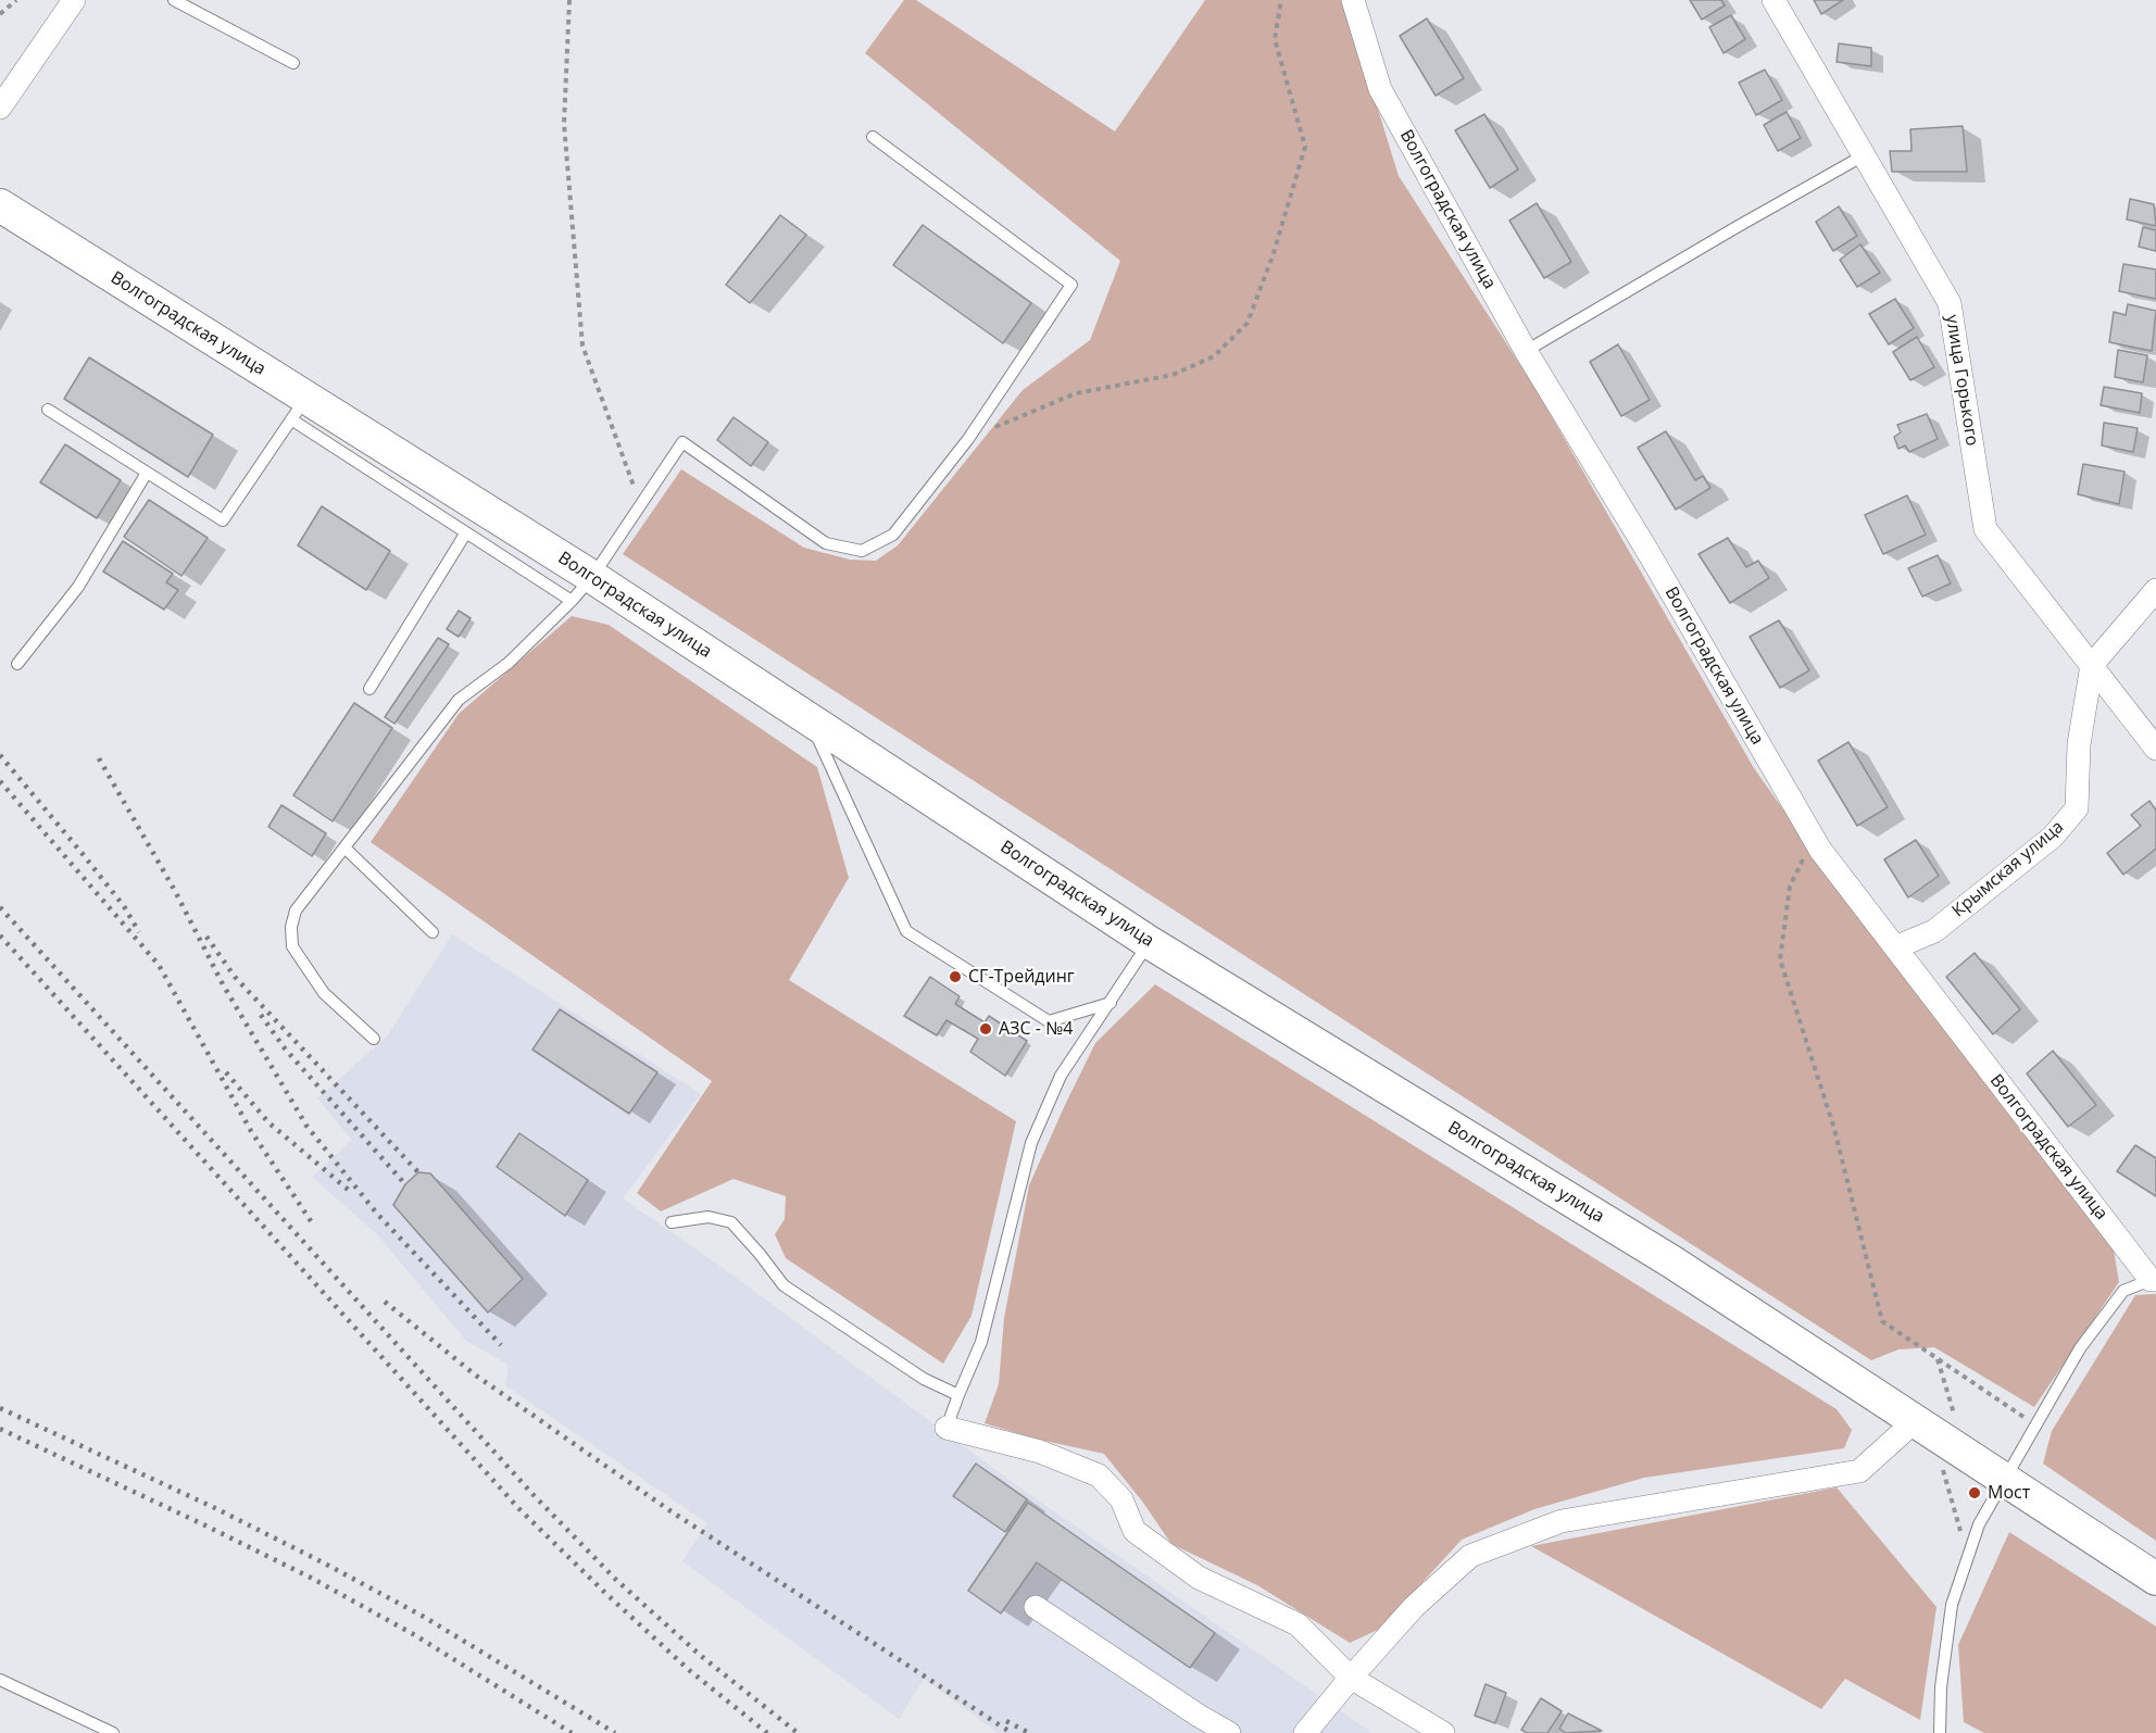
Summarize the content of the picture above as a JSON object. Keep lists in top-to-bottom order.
{
  "streets": {
    "main road": ["Волгоградская улица"],
    "street": ["улица Горького", "Крымская улица"]
  },
  "crossings": [
    ["Волгоградская улица", "Крымская улица"],
    ["улица Горького", "Крымская улица"]
  ],
  "places": ["СГ-Трейдинг", "АЗС - №4", "Мост"]
}
